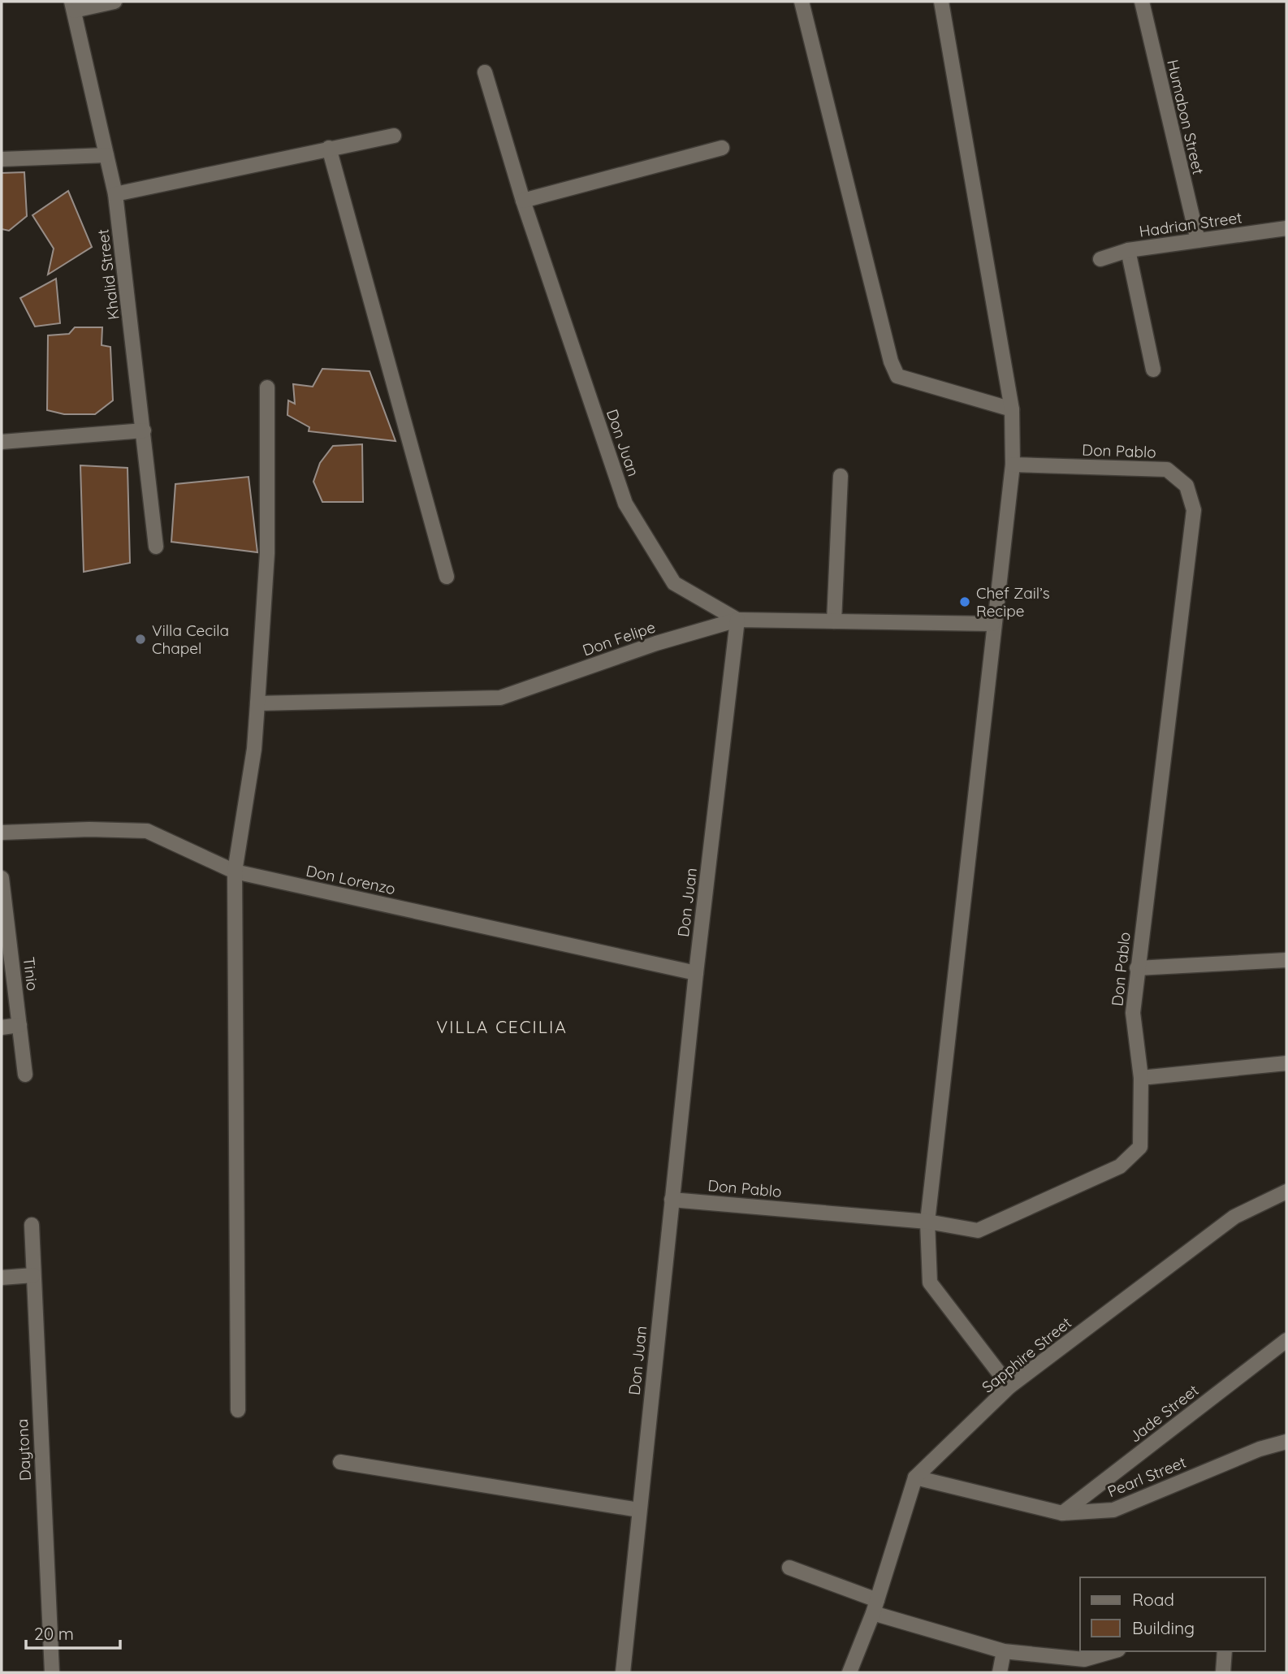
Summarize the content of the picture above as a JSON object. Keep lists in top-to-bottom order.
{
  "streets": {
    "street": [
      "Humabon Street",
      "Hadrian Street",
      "Khalid Street",
      "Don Juan",
      "Don Pablo",
      "Don Felipe",
      "Don Lorenzo",
      "Tinio",
      "Sapphire Street",
      "Jade Street",
      "Daytona",
      "Pearl Street"
    ]
  },
  "crossings": [
    ["Humabon Street", "Hadrian Street"],
    ["Don Juan", "Don Pablo"],
    ["Don Juan", "Don Felipe"],
    ["Don Juan", "Don Lorenzo"],
    ["Sapphire Street", "Pearl Street"],
    ["Jade Street", "Pearl Street"]
  ],
  "districts": ["VILLA CECILIA"],
  "places": ["Chef Zail’s Recipe", "Villa Cecila Chapel"],
  "legend": ["Road", "Building"],
  "scale_bar": "20 m"
}
